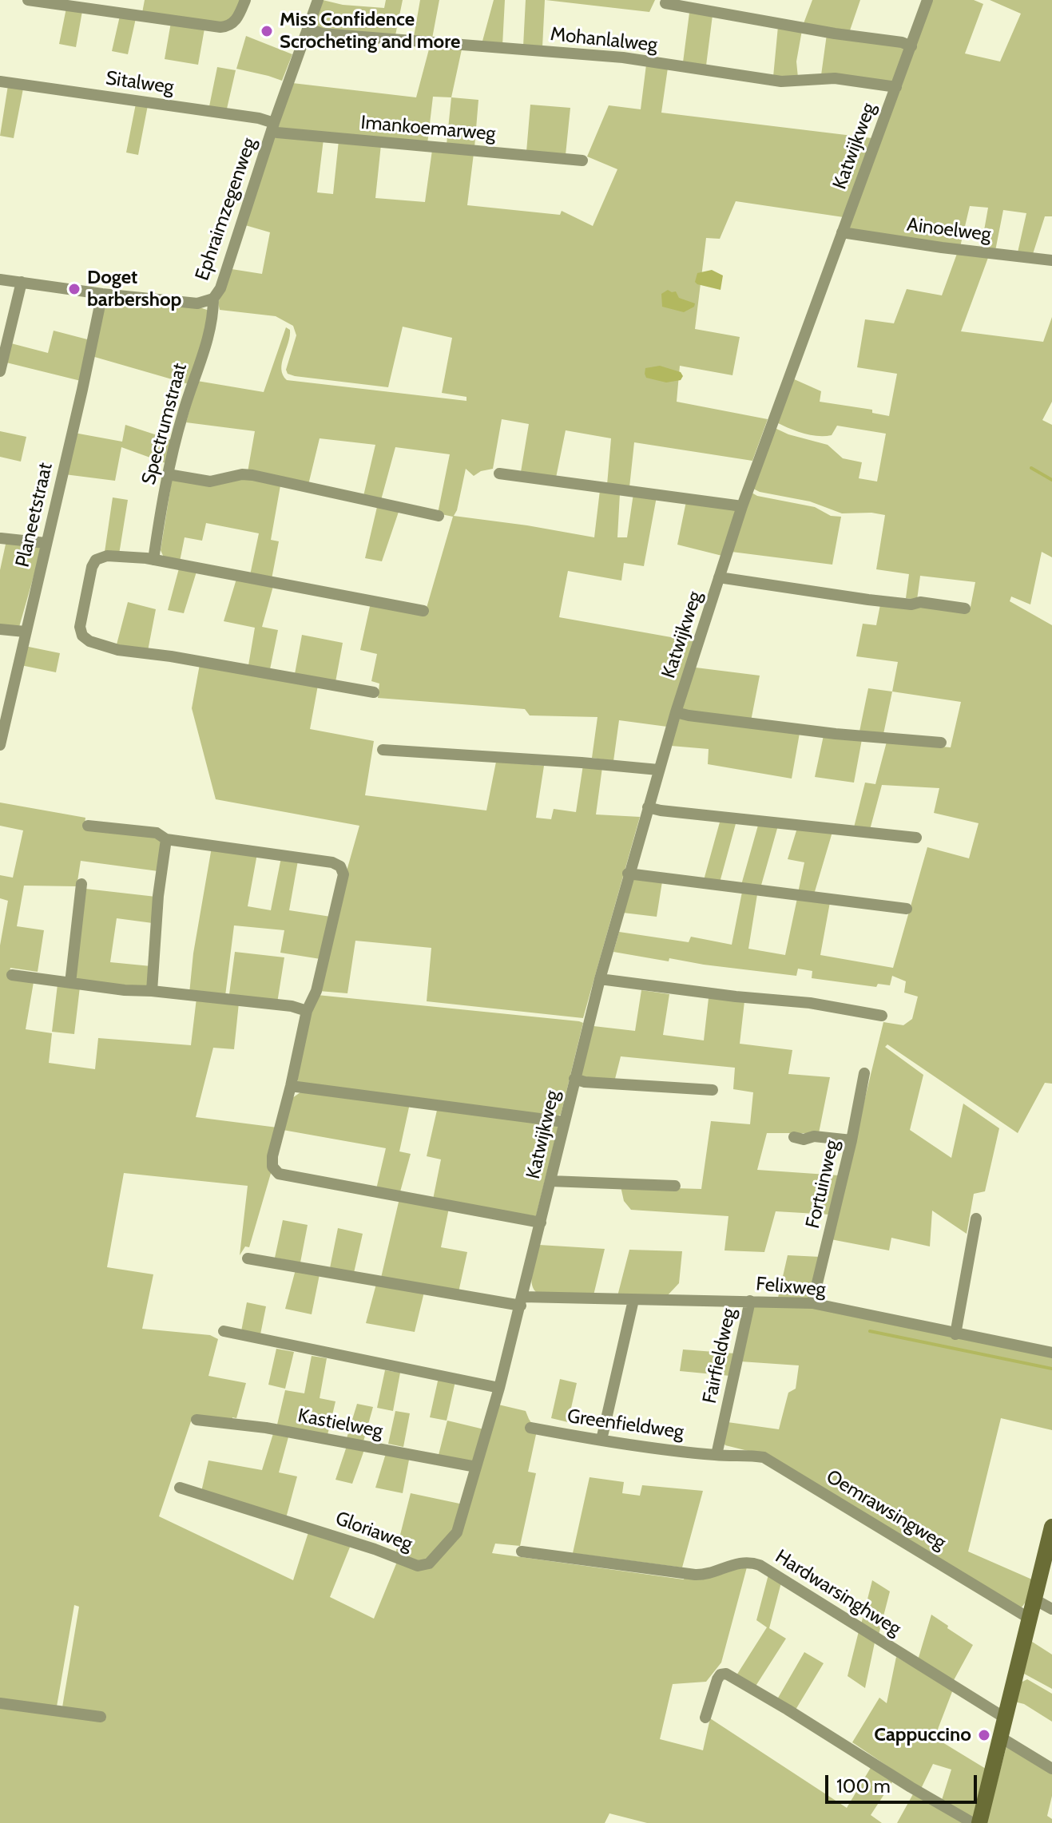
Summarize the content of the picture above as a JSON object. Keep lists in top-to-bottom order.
{
  "streets": {
    "street": [
      "Mohanlalweg",
      "Sitalweg",
      "Imankoemarweg",
      "Katwijkweg",
      "Ephraimzegenweg",
      "Ainoelweg",
      "Spectrumstraat",
      "Planeetstraat",
      "Fortuinweg",
      "Felixweg",
      "Fairfieldweg",
      "Kastielweg",
      "Greenfieldweg",
      "Oemrawsingweg",
      "Gloriaweg",
      "Hardwarsinghweg"
    ]
  },
  "crossings": [
    ["Mohanlalweg", "Katwijkweg"],
    ["Mohanlalweg", "Ephraimzegenweg"],
    ["Sitalweg", "Imankoemarweg"],
    ["Sitalweg", "Ephraimzegenweg"],
    ["Imankoemarweg", "Ephraimzegenweg"],
    ["Katwijkweg", "Ainoelweg"],
    ["Katwijkweg", "Felixweg"],
    ["Katwijkweg", "Gloriaweg"],
    ["Ephraimzegenweg", "Spectrumstraat"],
    ["Ephraimzegenweg", "Planeetstraat"],
    ["Fortuinweg", "Felixweg"],
    ["Felixweg", "Fairfieldweg"],
    ["Felixweg", "Gloriaweg"],
    ["Fairfieldweg", "Greenfieldweg"],
    ["Fairfieldweg", "Oemrawsingweg"],
    ["Kastielweg", "Gloriaweg"],
    ["Greenfieldweg", "Oemrawsingweg"]
  ],
  "places": ["Miss Confidence Scrocheting and more", "Doget barbershop", "Cappuccino"],
  "scale_bar": "100 m"
}
